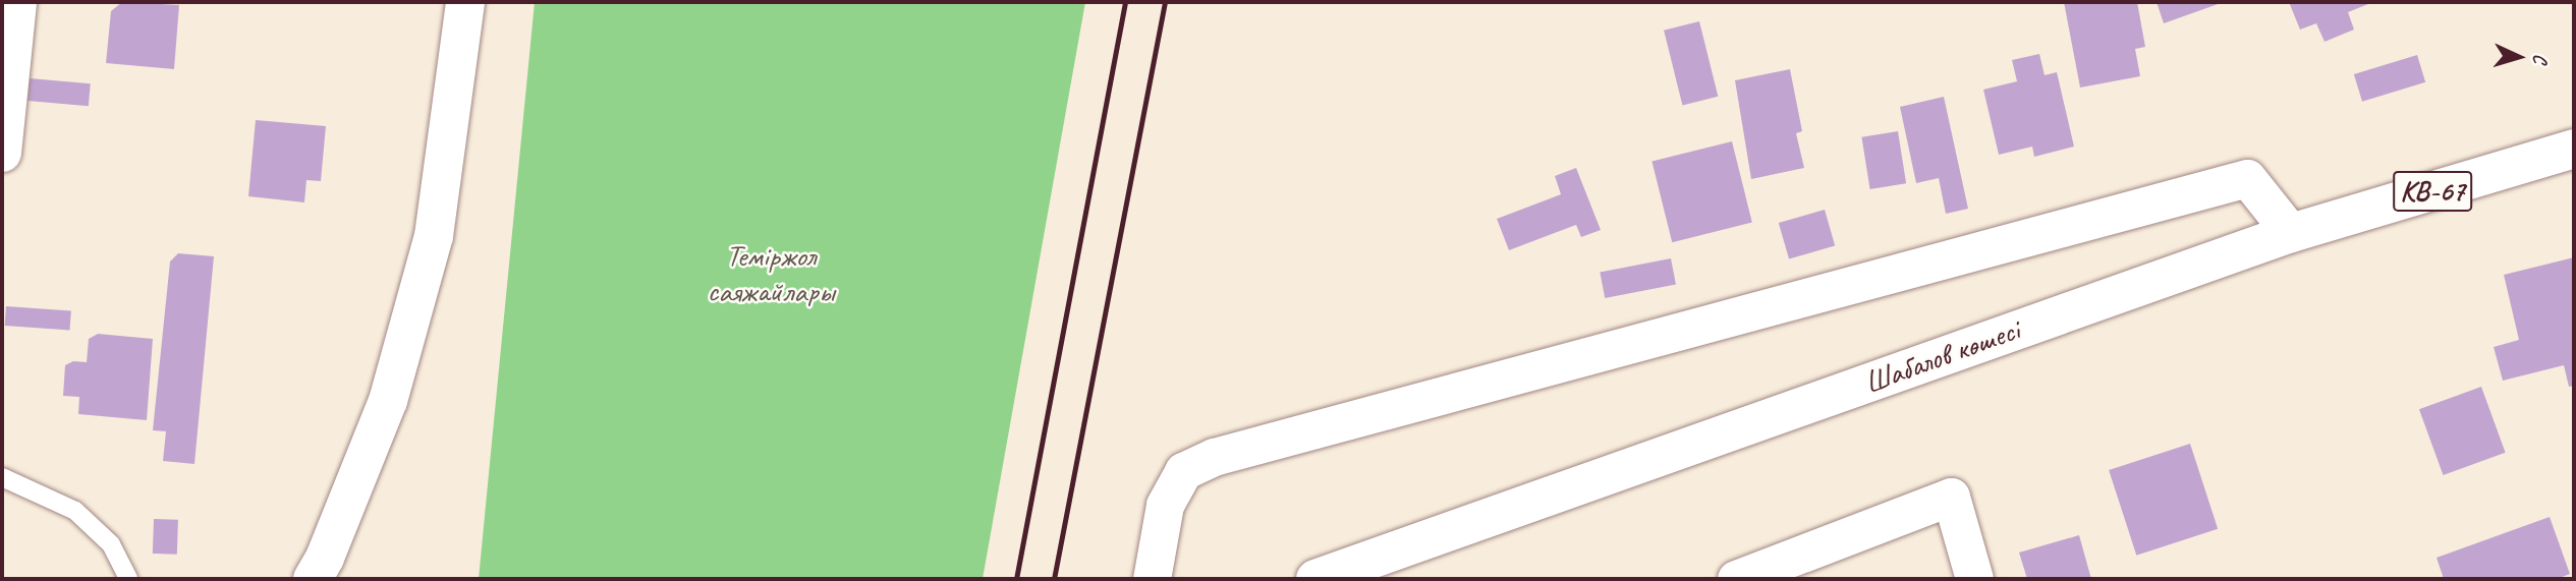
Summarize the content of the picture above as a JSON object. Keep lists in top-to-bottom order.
{
  "streets": {
    "main road": ["KB-67", "Шабалов көшесі"]
  },
  "parks": ["Теміржол саяжайлары"],
  "north": "right"
}
